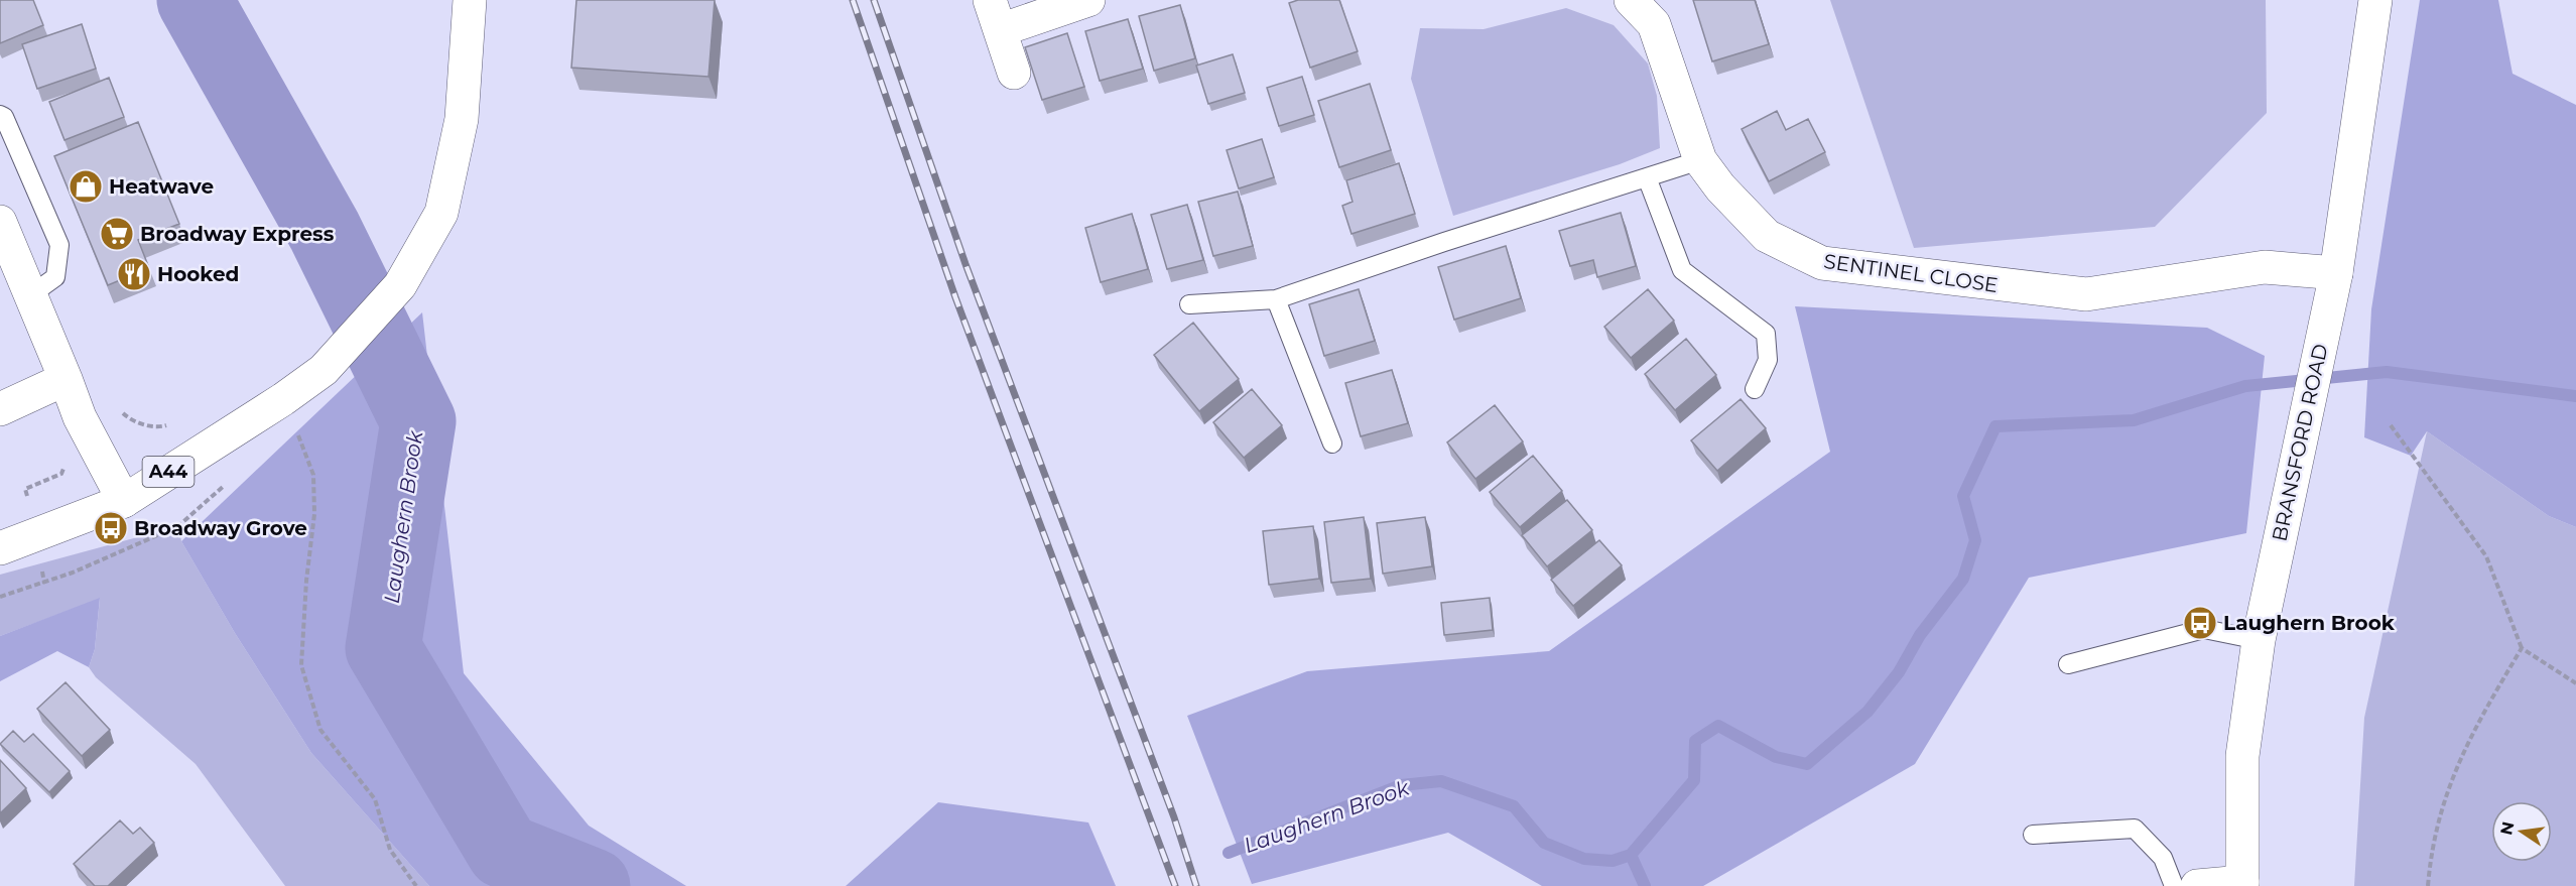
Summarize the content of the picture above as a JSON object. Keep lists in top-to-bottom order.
{
  "streets": {
    "main road": ["SENTINEL CLOSE", "BRANSFORD ROAD", "A44"]
  },
  "crossings": [
    ["SENTINEL CLOSE", "BRANSFORD ROAD"]
  ],
  "water": ["Laughern Brook"],
  "places": {
    "shop": ["Heatwave"],
    "supermarket": ["Broadway Express"],
    "restaurant": ["Hooked"],
    "bus stop": ["Broadway Grove", "Laughern Brook"]
  },
  "north": "left"
}
